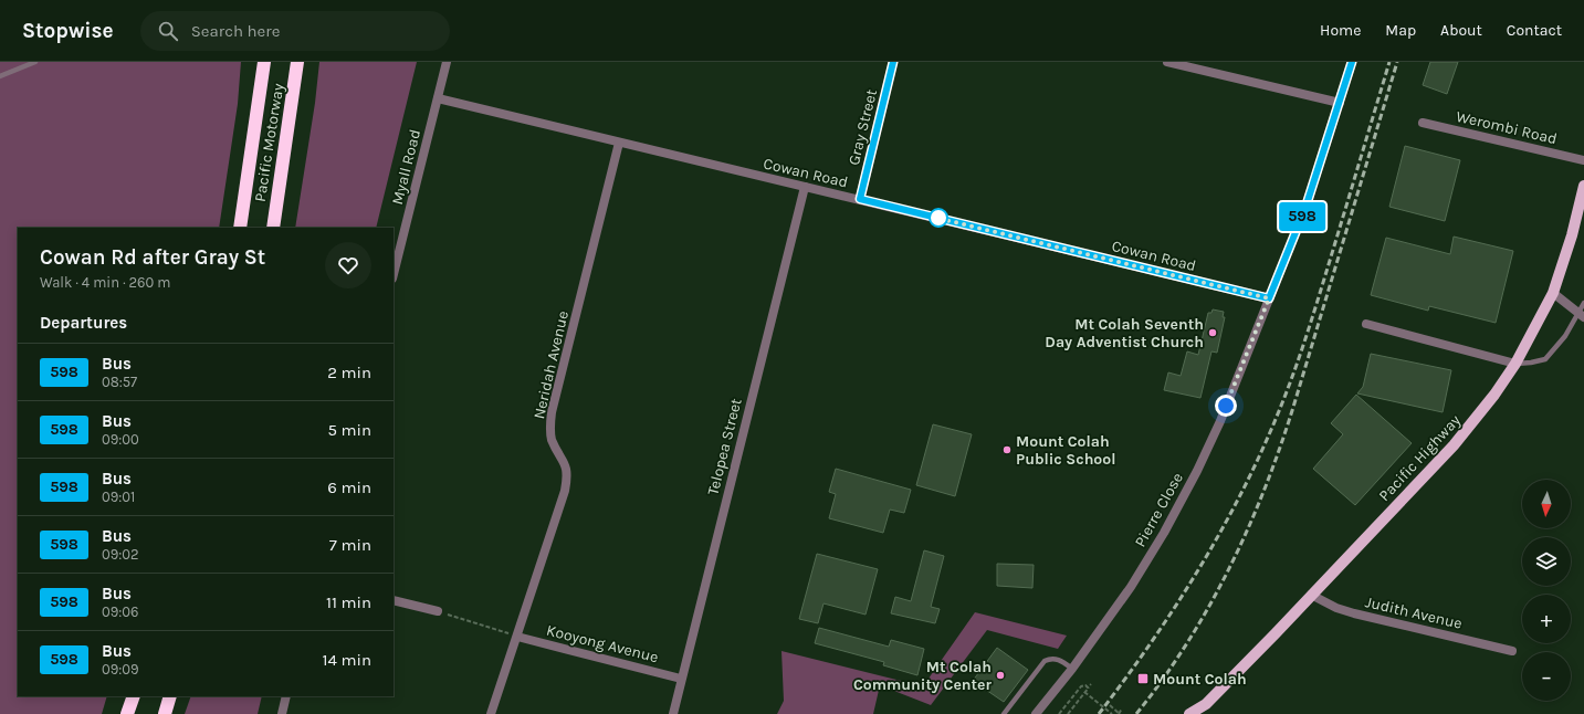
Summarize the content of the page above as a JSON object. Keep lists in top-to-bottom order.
{
  "streets": {
    "highway": ["Pacific Motorway"],
    "main road": ["Pacific Highway"],
    "street": [
      "Gray Street",
      "Werombi Road",
      "Myall Road",
      "Cowan Road",
      "Neridah Avenue",
      "Telopea Street",
      "Pierre Close",
      "Judith Avenue",
      "Kooyong Avenue"
    ]
  },
  "crossings": [
    ["Gray Street", "Cowan Road"],
    ["Myall Road", "Cowan Road"],
    ["Cowan Road", "Neridah Avenue"],
    ["Cowan Road", "Telopea Street"],
    ["Cowan Road", "Pierre Close"],
    ["Neridah Avenue", "Kooyong Avenue"],
    ["Telopea Street", "Kooyong Avenue"],
    ["Pacific Highway", "Judith Avenue"]
  ],
  "places": {
    "other": ["Mt Colah Seventh Day Adventist Church", "Mount Colah Public School", "Mt Colah Community Center"],
    "transit": ["Mount Colah"]
  },
  "lines": ["bus line 598"],
  "north": "bottom",
  "page": {
    "header": "Stopwise",
    "search": "Search here",
    "nav": [
      "Home",
      "Map",
      "About",
      "Contact"
    ],
    "on_map": "598",
    "heading": [
      ["Cowan Rd after Gray St", "Walk · 4 min · 260 m"],
      "Departures"
    ],
    "list": [
      {
        "mark": "598",
        "name": "Bus",
        "note": "08:57",
        "value": "2 min"
      },
      {
        "mark": "598",
        "name": "Bus",
        "note": "09:00",
        "value": "5 min"
      },
      {
        "mark": "598",
        "name": "Bus",
        "note": "09:01",
        "value": "6 min"
      },
      {
        "mark": "598",
        "name": "Bus",
        "note": "09:02",
        "value": "7 min"
      },
      {
        "mark": "598",
        "name": "Bus",
        "note": "09:06",
        "value": "11 min"
      },
      {
        "mark": "598",
        "name": "Bus",
        "note": "09:09",
        "value": "14 min"
      }
    ],
    "map_buttons": ["+", "−"]
  }
}
